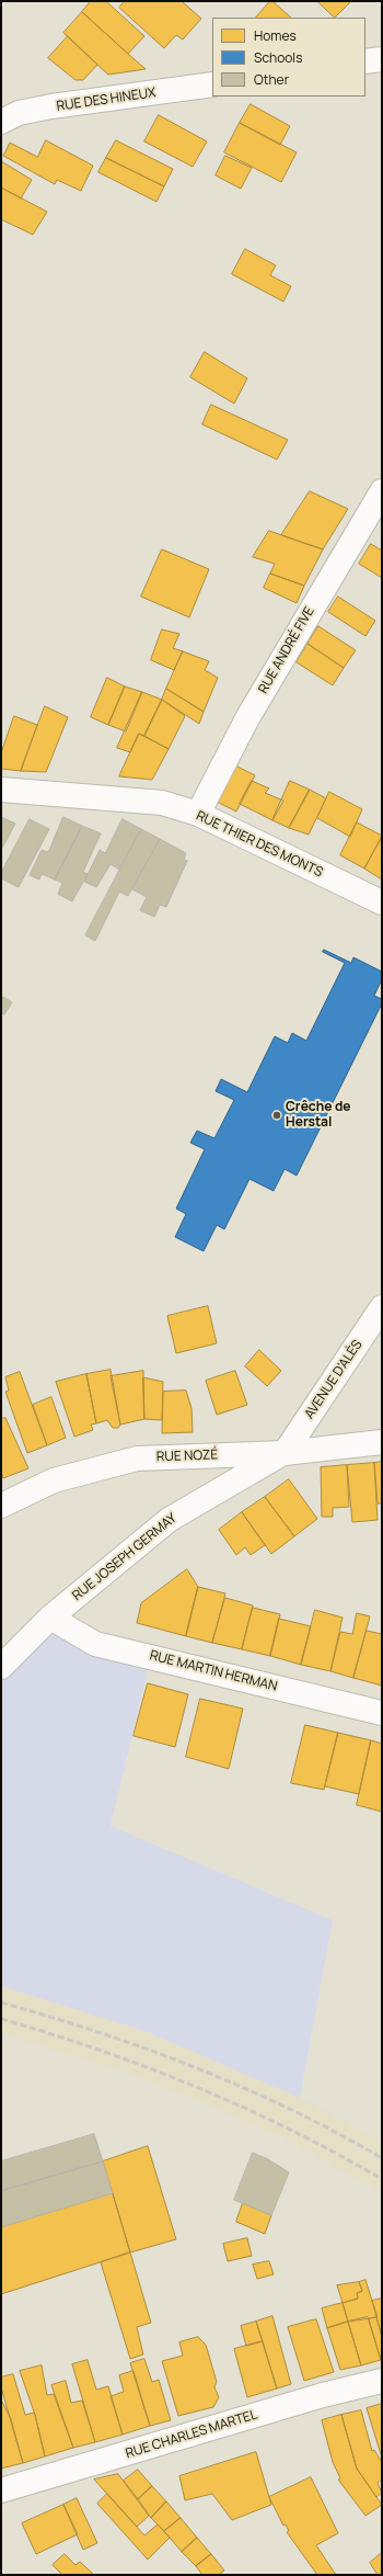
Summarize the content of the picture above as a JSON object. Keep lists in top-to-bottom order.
{
  "streets": {
    "street": [
      "RUE DES HINEUX",
      "RUE ANDRÉ FIVE",
      "RUE THIER DES MONTS",
      "AVENUE D'ALÈS",
      "RUE NOZÉ",
      "RUE JOSEPH GERMAY",
      "RUE MARTIN HERMAN",
      "RUE CHARLES MARTEL"
    ]
  },
  "crossings": [
    ["RUE ANDRÉ FIVE", "RUE THIER DES MONTS"],
    ["AVENUE D'ALÈS", "RUE NOZÉ"],
    ["AVENUE D'ALÈS", "RUE JOSEPH GERMAY"],
    ["RUE NOZÉ", "RUE JOSEPH GERMAY"],
    ["RUE JOSEPH GERMAY", "RUE MARTIN HERMAN"]
  ],
  "places": ["Crêche de Herstal"],
  "legend": ["Homes", "Schools", "Other"]
}
